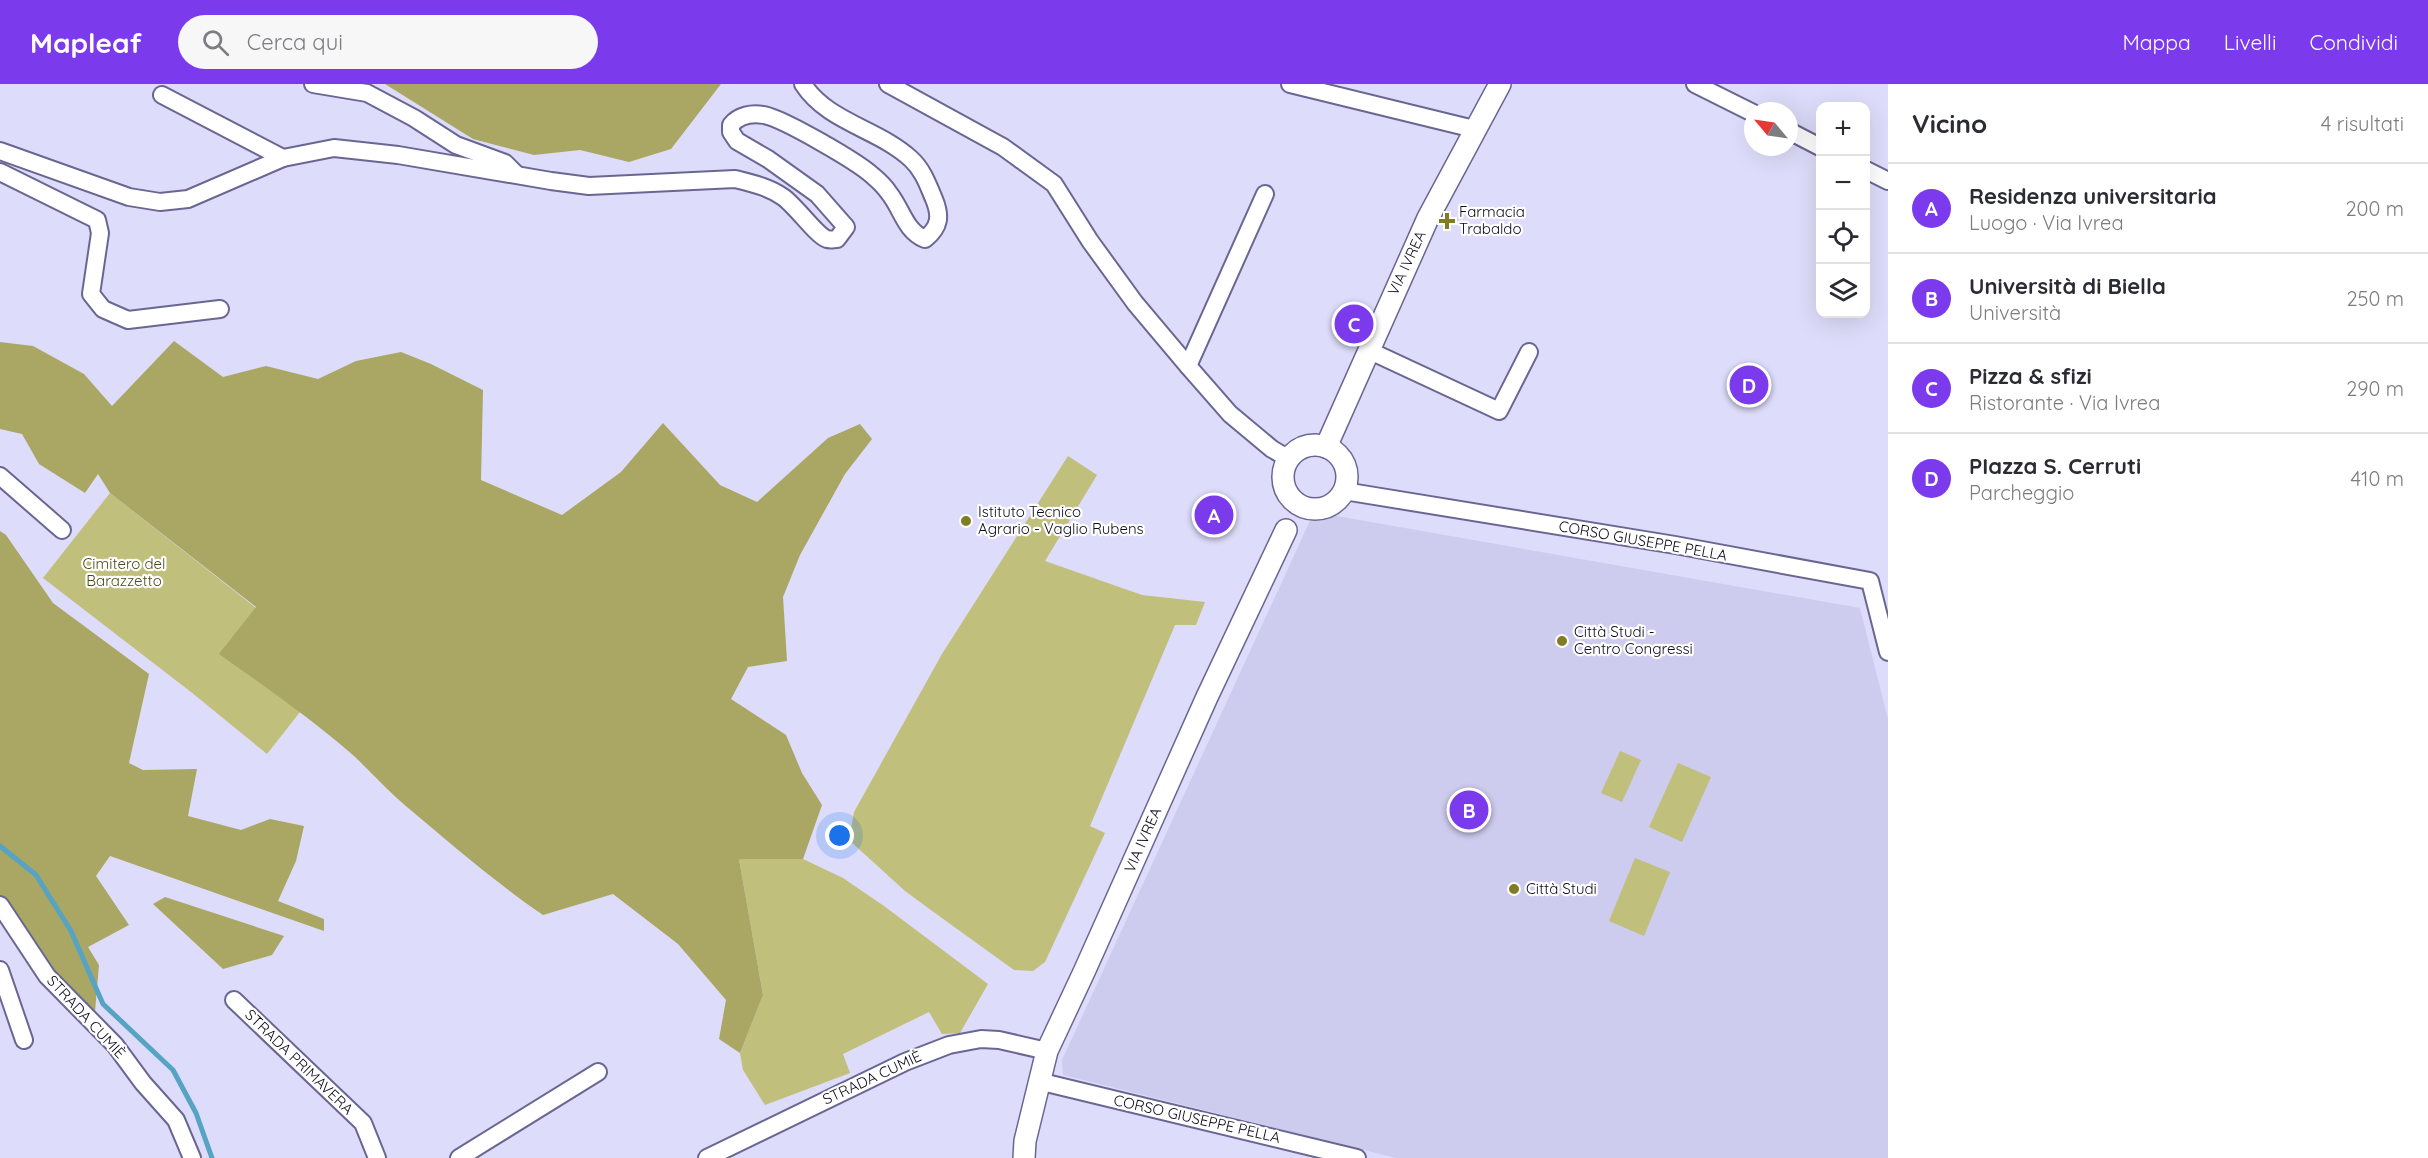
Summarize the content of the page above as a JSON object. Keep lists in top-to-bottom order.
{
  "streets": {
    "main road": ["VIA IVREA"],
    "street": ["CORSO GIUSEPPE PELLA", "STRADA CUMIÈ", "STRADA PRIMAVERA"]
  },
  "crossings": [
    ["VIA IVREA", "CORSO GIUSEPPE PELLA"],
    ["VIA IVREA", "STRADA CUMIÈ"]
  ],
  "parks": ["Cimitero del Barazzetto"],
  "places": {
    "health": ["Farmacia Trabaldo"],
    "other": ["Istituto Tecnico Agrario - Vaglio Rubens", "Città Studi - Centro Congressi", "Città Studi"]
  },
  "north": "top left",
  "page": {
    "header": "Mapleaf",
    "search": "Cerca qui",
    "nav": ["Mappa", "Livelli", "Condividi"],
    "heading": ["Vicino", "4 risultati"],
    "map_buttons": ["+", "−"],
    "list": [
      {
        "mark": "A",
        "name": "Residenza universitaria",
        "note": "Luogo · Via Ivrea",
        "value": "200 m"
      },
      {
        "mark": "B",
        "name": "Università di Biella",
        "note": "Università",
        "value": "250 m"
      },
      {
        "mark": "C",
        "name": "Pizza & sfizi",
        "note": "Ristorante · Via Ivrea",
        "value": "290 m"
      },
      {
        "mark": "D",
        "name": "PIazza S. Cerruti",
        "note": "Parcheggio",
        "value": "410 m"
      }
    ],
    "pins": [
      "C",
      "D",
      "A",
      "B"
    ]
  }
}
